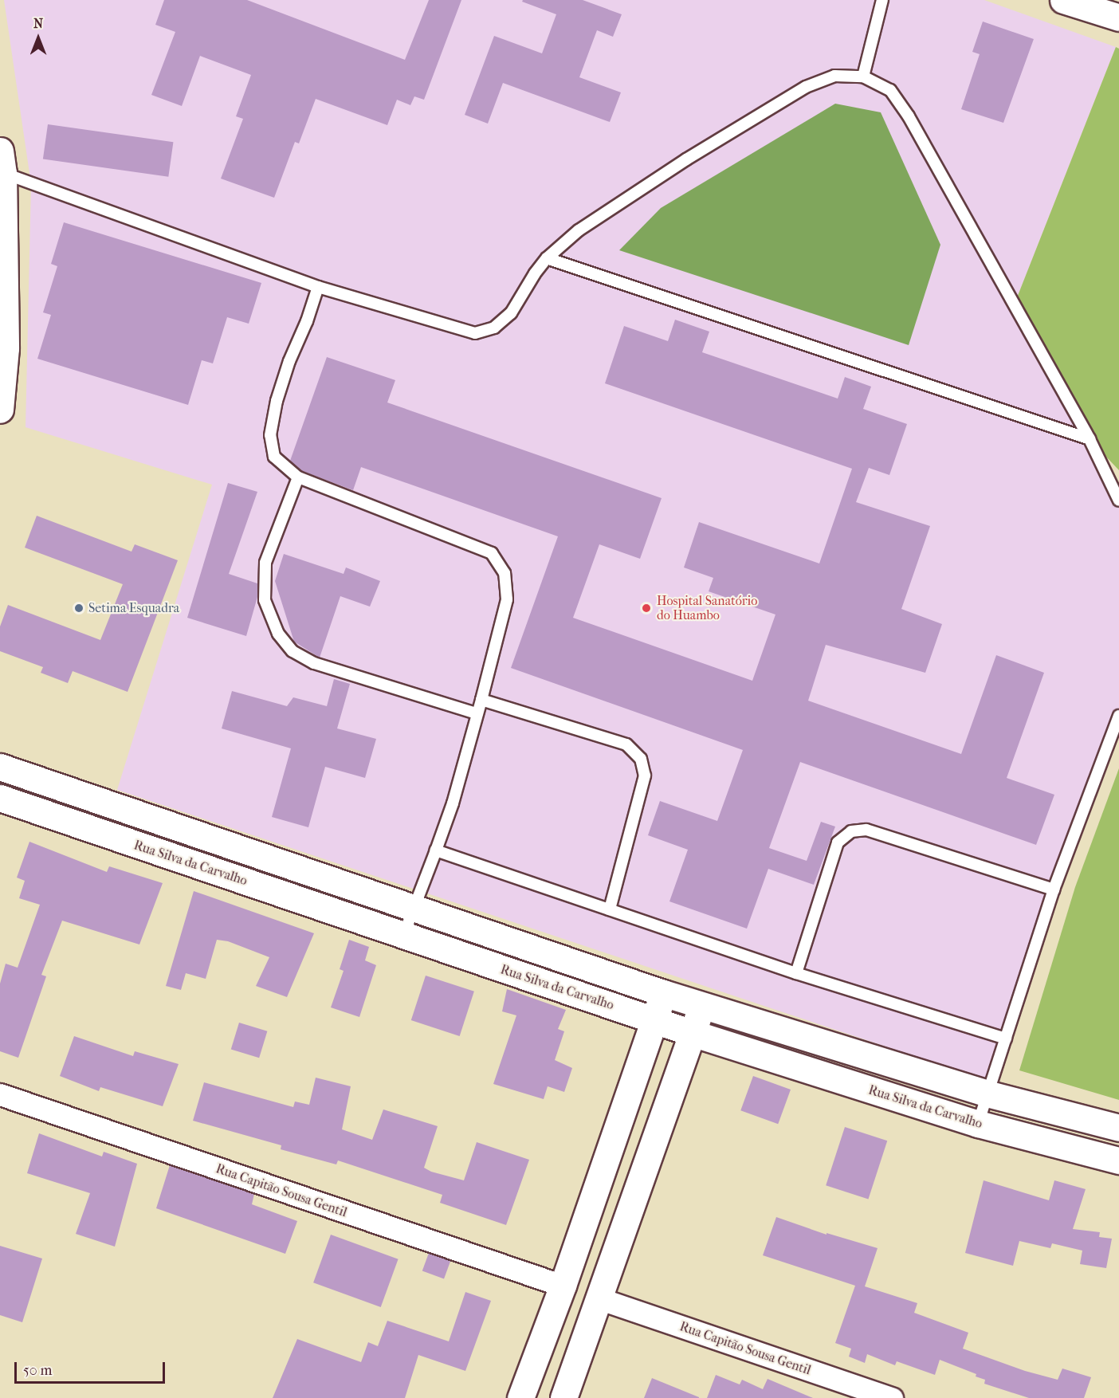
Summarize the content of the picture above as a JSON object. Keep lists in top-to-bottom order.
{
  "streets": {
    "street": ["Rua Silva da Carvalho", "Rua Capitão Sousa Gentil"]
  },
  "places": ["Setima Esquadra", "Hospital Sanatório do Huambo"],
  "scale_bar": "50 m",
  "north": "top"
}
